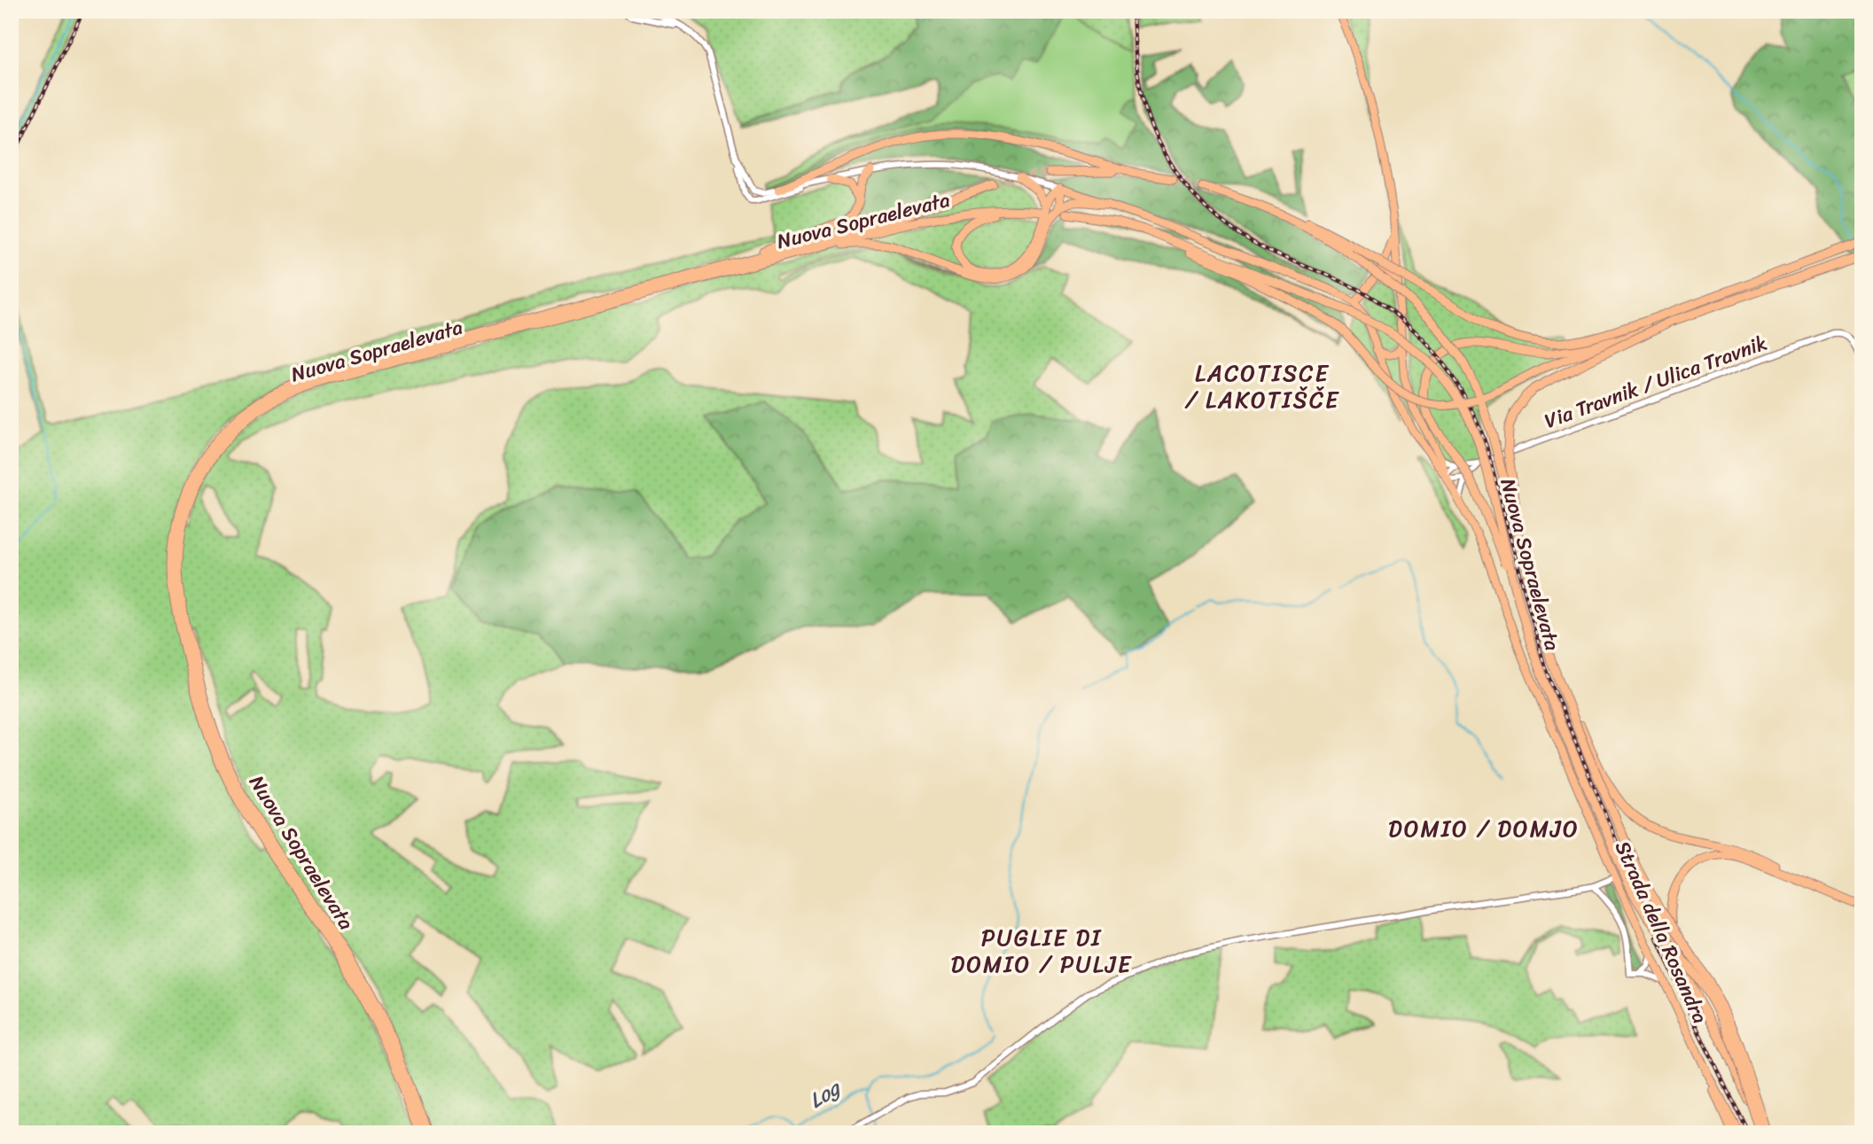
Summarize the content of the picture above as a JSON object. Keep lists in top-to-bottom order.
{
  "streets": {
    "highway": ["Nuova Sopraelevata"],
    "main road": ["Strada della Rosandra"],
    "street": ["Via Travnik / Ulica Travnik"]
  },
  "crossings": [
    ["Via Travnik / Ulica Travnik", "Strada della Rosandra"]
  ],
  "districts": ["LACOTISCE / LAKOTIŠČE", "DOMIO / DOMJO", "PUGLIE DI DOMIO / PULJE"],
  "water": ["Log"]
}
